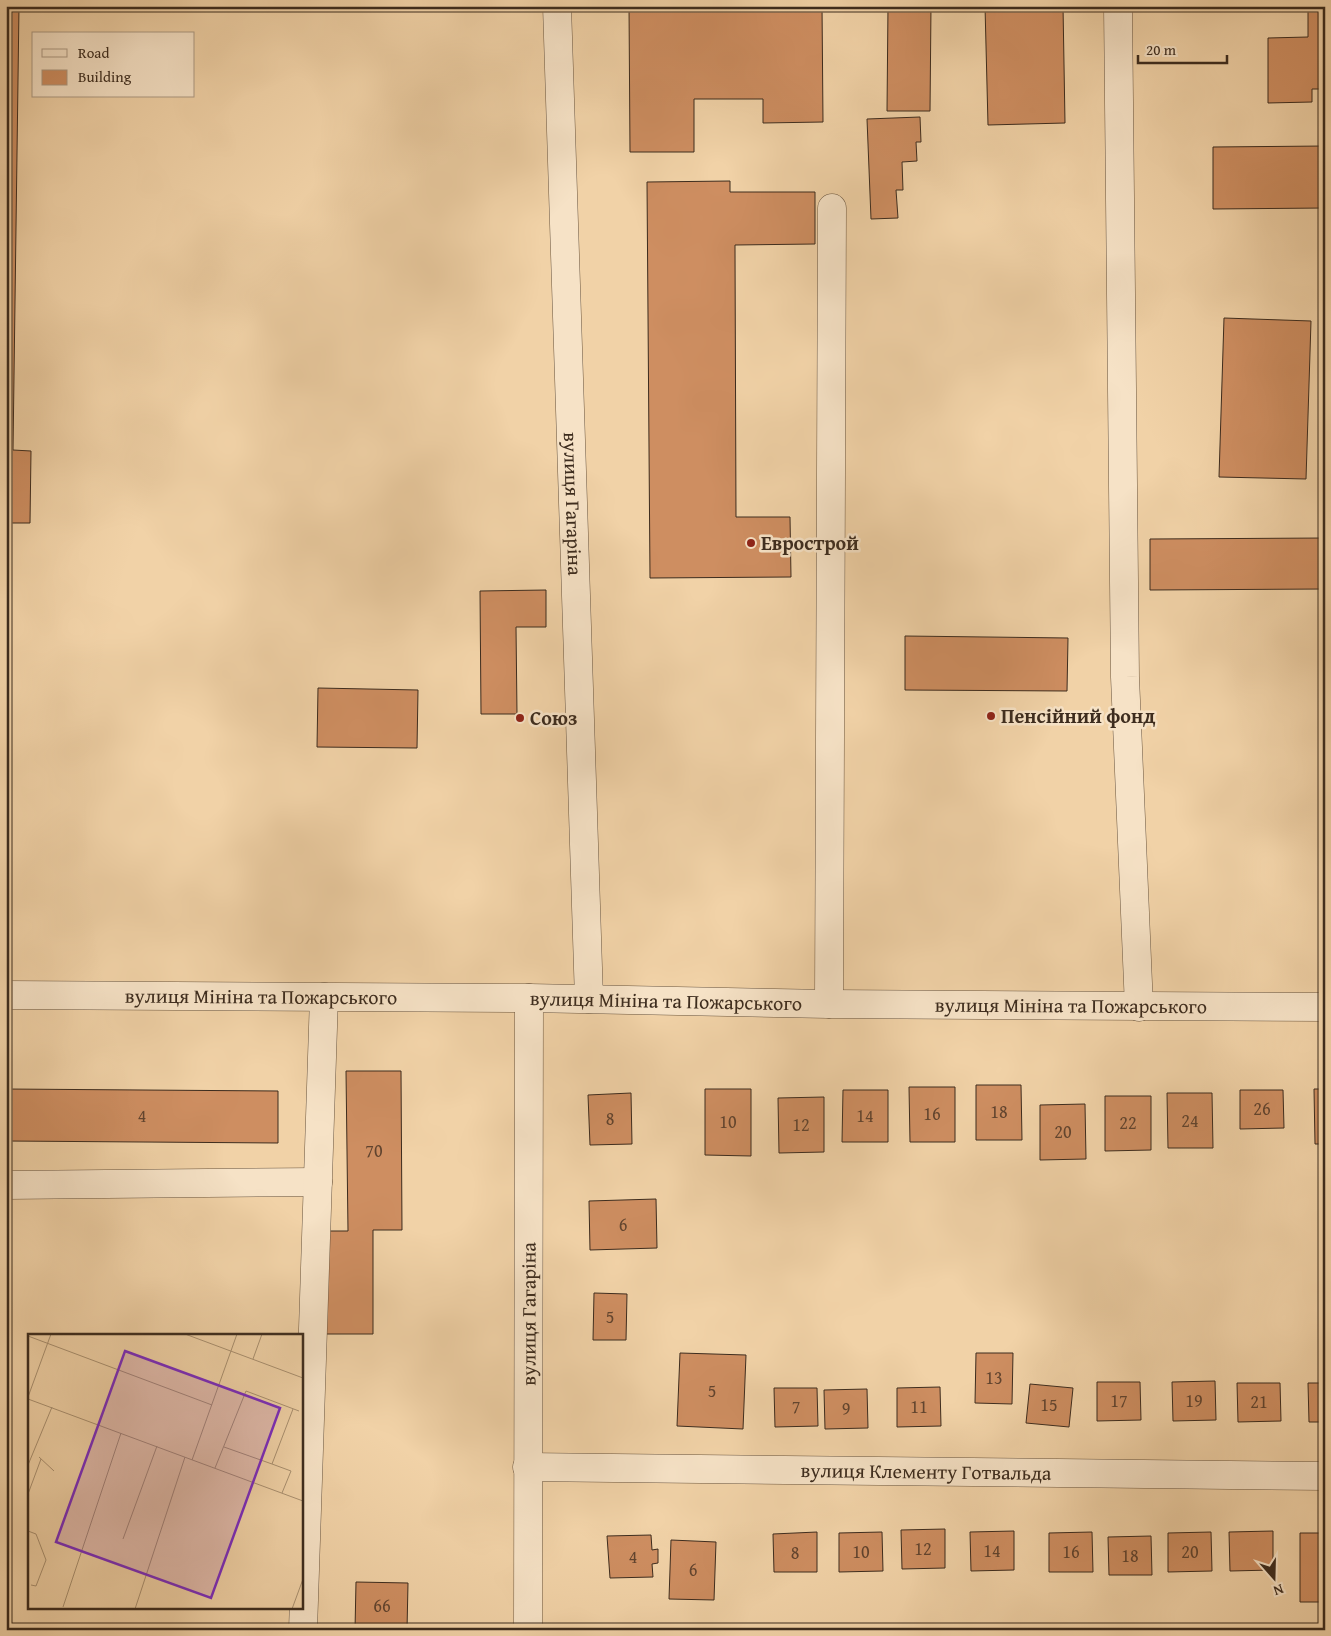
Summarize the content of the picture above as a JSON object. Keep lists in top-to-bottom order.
{
  "streets": {
    "street": ["вулиця Гагаріна", "вулиця Мініна та Пожарського", "вулиця Клементу Готвальда"]
  },
  "crossings": [
    ["вулиця Гагаріна", "вулиця Мініна та Пожарського"],
    ["вулиця Гагаріна", "вулиця Клементу Готвальда"]
  ],
  "places": ["Еврострой", "Пенсійний фонд", "Союз"],
  "house_numbers": [
    "26",
    "18",
    "16",
    "4",
    "14",
    "8",
    "24",
    "10",
    "22",
    "12",
    "20",
    "70",
    "6",
    "5",
    "13",
    "5",
    "17",
    "19",
    "21",
    "15",
    "7",
    "11",
    "9",
    "12",
    "14",
    "10",
    "16",
    "20",
    "8",
    "18",
    "4",
    "6",
    "66"
  ],
  "legend": ["Road", "Building"],
  "scale_bar": "20 m",
  "north": "bottom"
}
